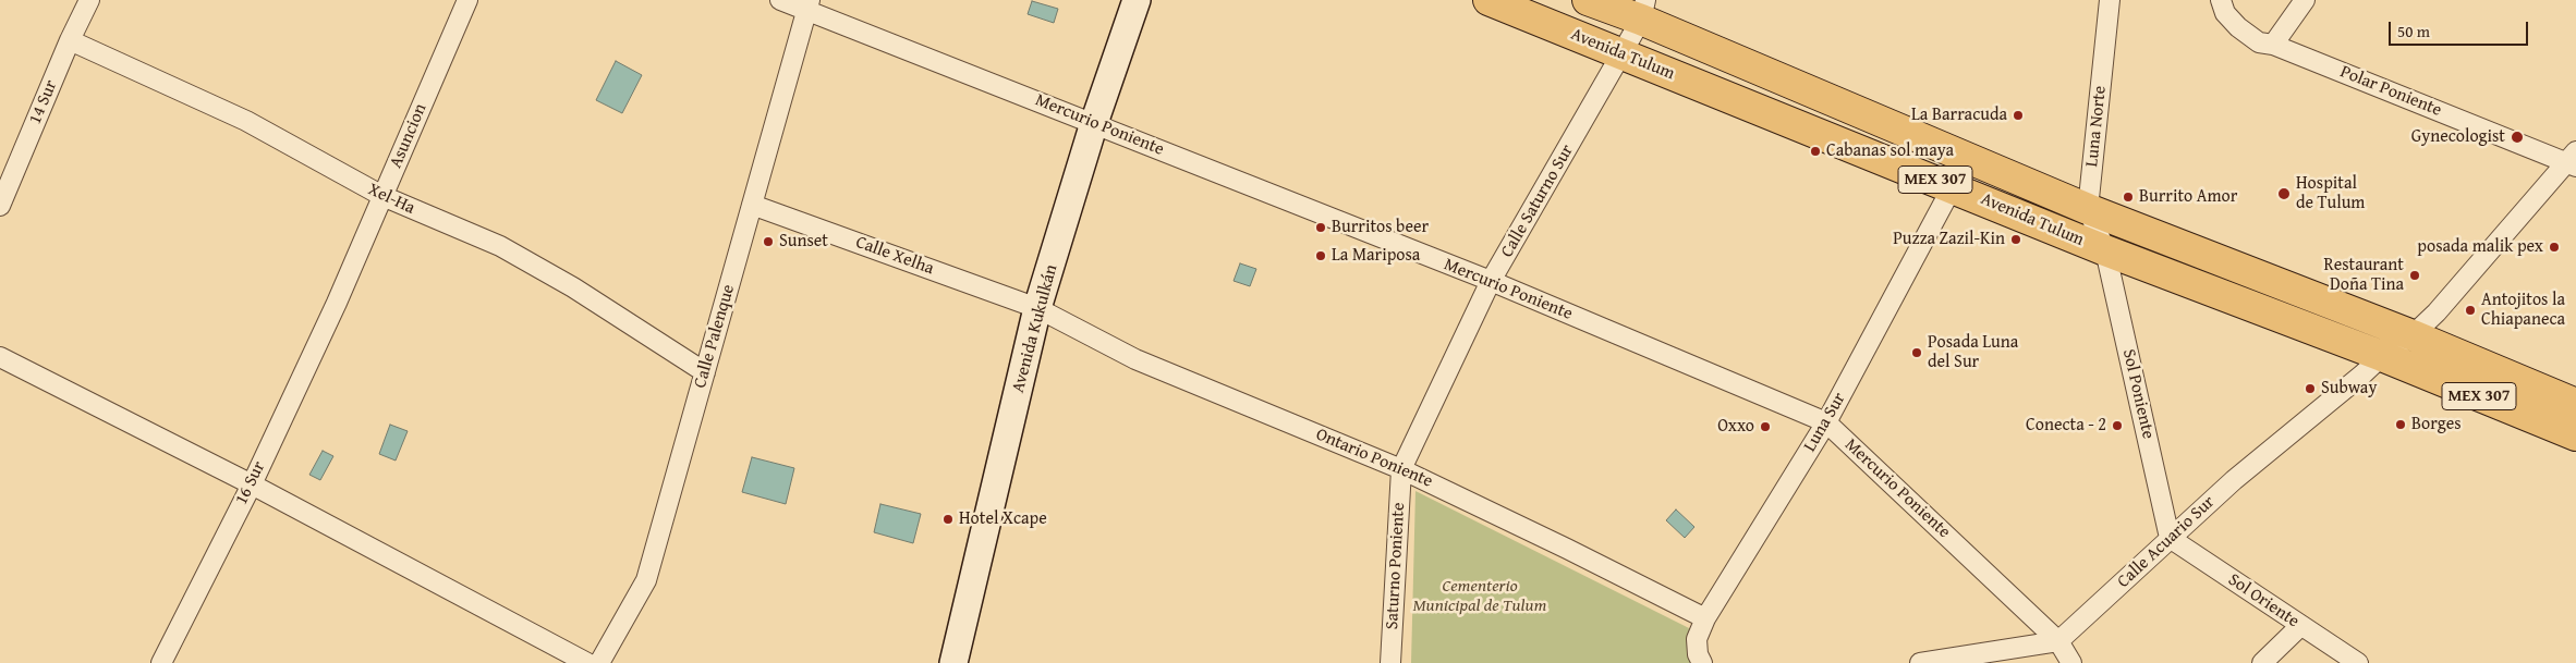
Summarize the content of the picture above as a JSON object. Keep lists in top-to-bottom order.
{
  "streets": {
    "main road": ["Avenida Tulum", "MEX 307"],
    "street": [
      "Polar Poniente",
      "14 Sur",
      "Mercurio Poniente",
      "Luna Norte",
      "Asuncion",
      "Xel-Ha",
      "Calle Saturno Sur",
      "Calle Xelha",
      "Avenida Kukulkán",
      "Calle Palenque",
      "Sol Poniente",
      "Luna Sur",
      "Ontario Poniente",
      "16 Sur",
      "Calle Acuario Sur",
      "Saturno Poniente",
      "Sol Oriente"
    ]
  },
  "crossings": [
    ["Avenida Tulum", "Luna Norte"],
    ["Avenida Tulum", "Calle Saturno Sur"],
    ["Avenida Tulum", "Sol Poniente"],
    ["Avenida Tulum", "Luna Sur"],
    ["Avenida Tulum", "Calle Acuario Sur"],
    ["Polar Poniente", "Calle Acuario Sur"],
    ["14 Sur", "Xel-Ha"],
    ["Mercurio Poniente", "Calle Saturno Sur"],
    ["Mercurio Poniente", "Avenida Kukulkán"],
    ["Mercurio Poniente", "Calle Palenque"],
    ["Mercurio Poniente", "Luna Sur"],
    ["Mercurio Poniente", "Calle Acuario Sur"],
    ["Luna Norte", "Sol Poniente"],
    ["Asuncion", "Xel-Ha"],
    ["Asuncion", "16 Sur"],
    ["Xel-Ha", "Calle Palenque"],
    ["Calle Saturno Sur", "Ontario Poniente"],
    ["Calle Saturno Sur", "Saturno Poniente"],
    ["Calle Xelha", "Avenida Kukulkán"],
    ["Calle Xelha", "Calle Palenque"],
    ["Calle Xelha", "Ontario Poniente"],
    ["Avenida Kukulkán", "Ontario Poniente"],
    ["Sol Poniente", "Calle Acuario Sur"],
    ["Sol Poniente", "Sol Oriente"],
    ["Luna Sur", "Ontario Poniente"],
    ["Ontario Poniente", "Saturno Poniente"],
    ["Calle Acuario Sur", "Sol Oriente"]
  ],
  "parks": ["Cementerio Municipal de Tulum"],
  "places": [
    "La Barracuda",
    "Gynecologist",
    "Cabanas sol maya",
    "Hospital de Tulum",
    "Burrito Amor",
    "Burritos beer",
    "Puzza Zazil-Kin",
    "Sunset",
    "posada malik pex",
    "La Mariposa",
    "Restaurant Doña Tina",
    "Antojitos la Chiapaneca",
    "Posada Luna del Sur",
    "Subway",
    "Borges",
    "Conecta - 2",
    "Oxxo",
    "Hotel Xcape"
  ],
  "scale_bar": "50 m"
}
